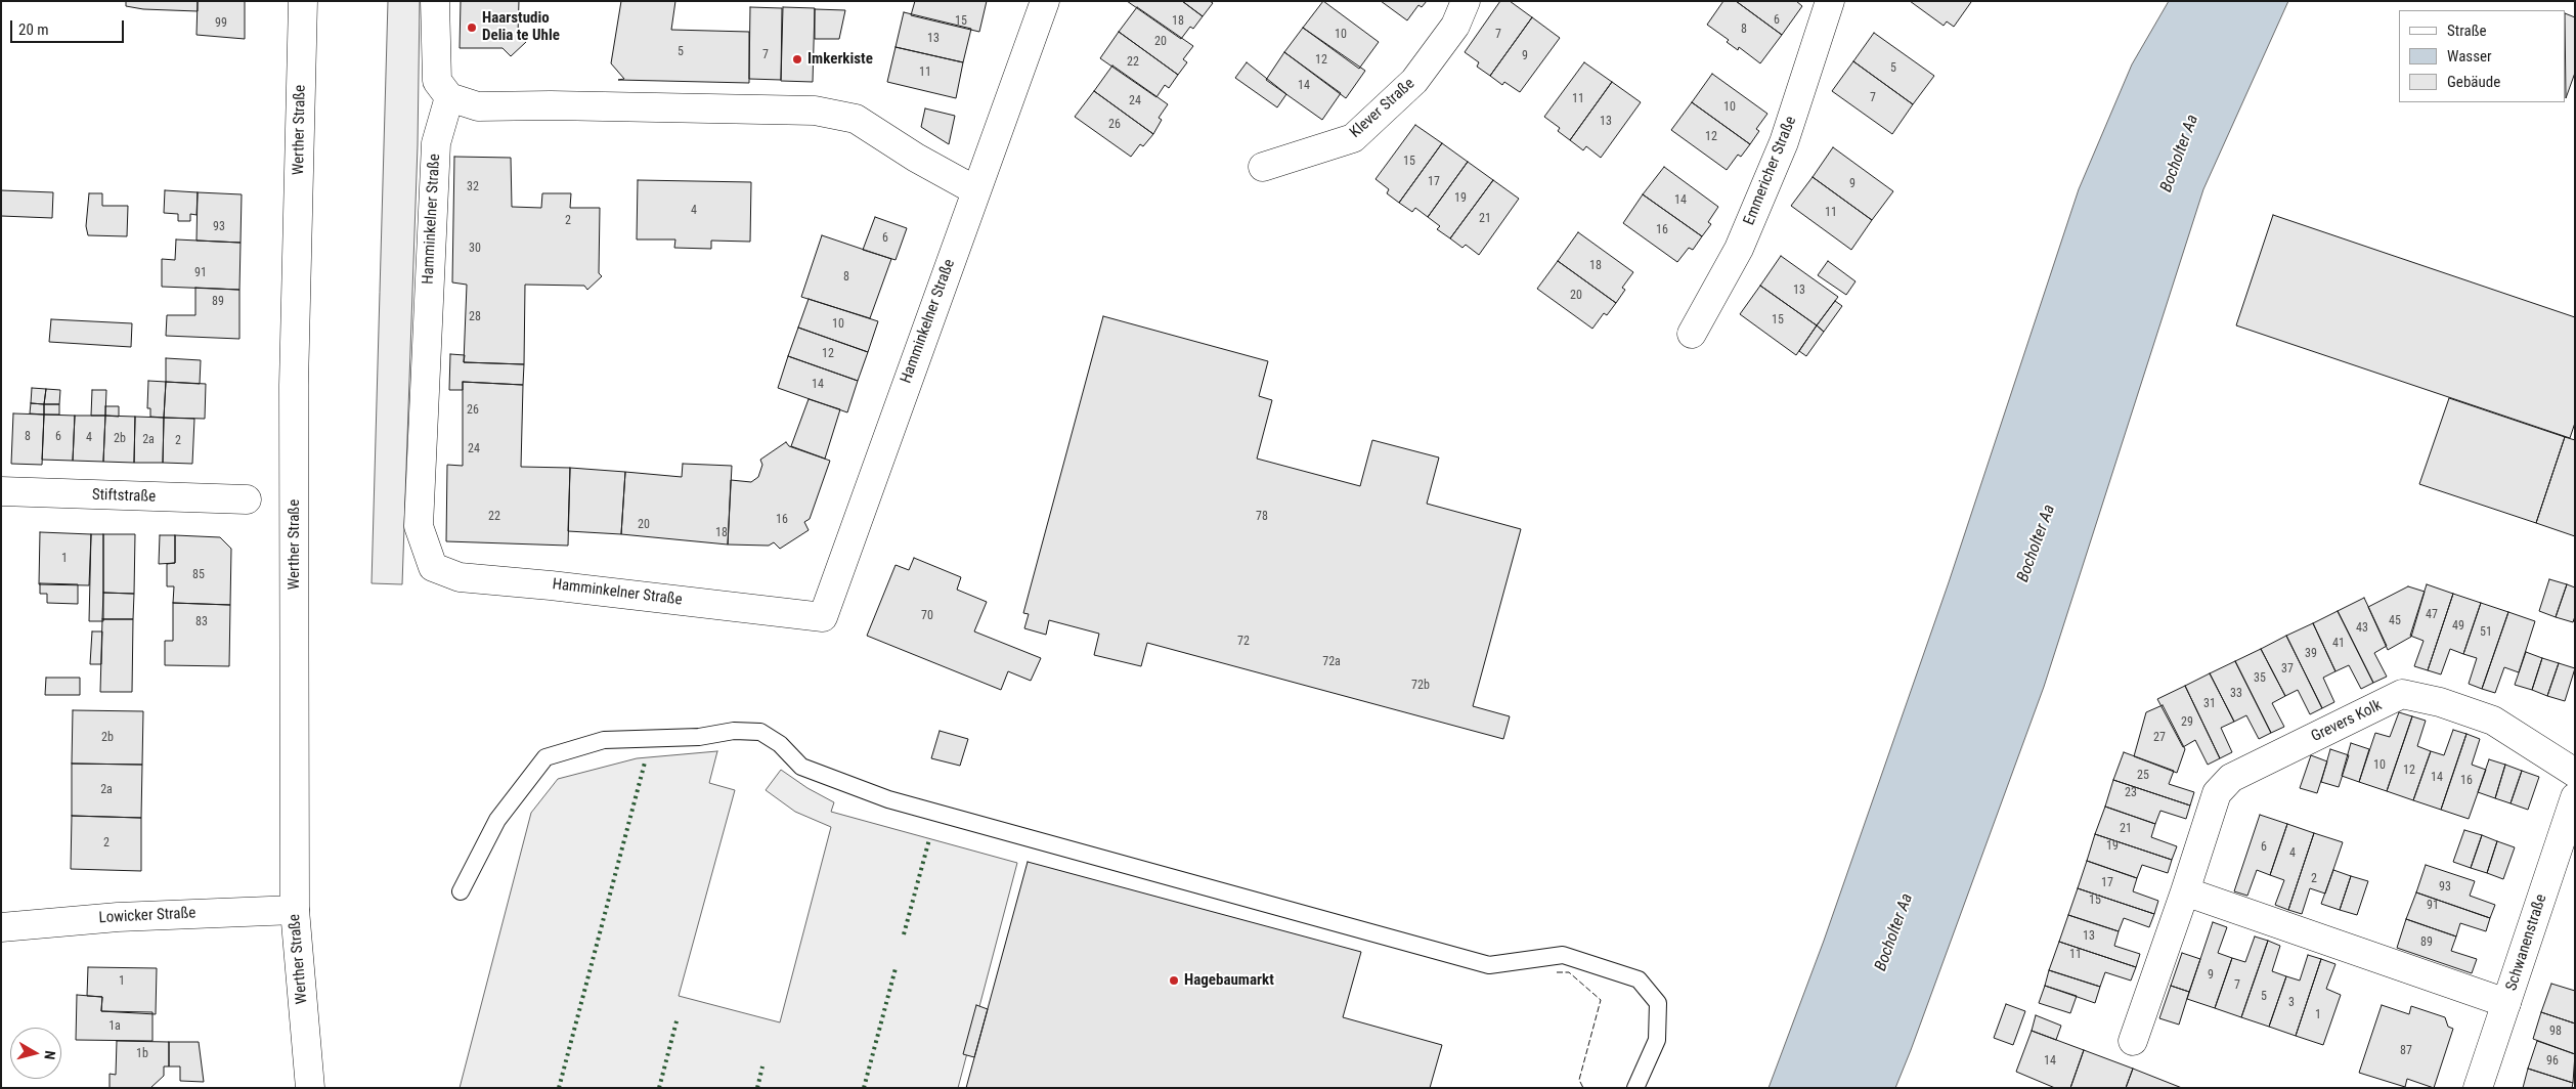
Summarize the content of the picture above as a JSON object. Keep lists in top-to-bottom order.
{
  "streets": {
    "street": [
      "Klever Straße",
      "Werther Straße",
      "Emmericher Straße",
      "Hamminkelner Straße",
      "Stiftstraße",
      "Grevers Kolk",
      "Lowicker Straße",
      "Schwanenstraße"
    ]
  },
  "crossings": [
    ["Werther Straße", "Lowicker Straße"]
  ],
  "water": ["Bocholter Aa"],
  "places": ["Haarstudio Delia te Uhle", "Imkerkiste", "Hagebaumarkt"],
  "house_numbers": [
    "6",
    "15",
    "18",
    "99",
    "8",
    "10",
    "7",
    "13",
    "20",
    "5",
    "7",
    "9",
    "12",
    "22",
    "5",
    "11",
    "14",
    "7",
    "11",
    "24",
    "10",
    "13",
    "26",
    "12",
    "15",
    "17",
    "9",
    "32",
    "19",
    "14",
    "4",
    "11",
    "21",
    "2",
    "93",
    "16",
    "6",
    "30",
    "18",
    "91",
    "8",
    "13",
    "20",
    "89",
    "28",
    "15",
    "10",
    "12",
    "14",
    "26",
    "8",
    "6",
    "4",
    "2b",
    "2a",
    "2",
    "24",
    "22",
    "78",
    "16",
    "20",
    "18",
    "1",
    "85",
    "47",
    "70",
    "45",
    "83",
    "49",
    "43",
    "51",
    "72",
    "41",
    "39",
    "72a",
    "37",
    "35",
    "72b",
    "33",
    "31",
    "29",
    "2b",
    "27",
    "10",
    "12",
    "25",
    "14",
    "16",
    "2a",
    "23",
    "21",
    "2",
    "19",
    "6",
    "4",
    "2",
    "17",
    "93",
    "15",
    "91",
    "13",
    "89",
    "11",
    "9",
    "1",
    "7",
    "5",
    "3",
    "1",
    "1a",
    "98",
    "87",
    "1b",
    "14",
    "96"
  ],
  "legend": ["Straße", "Wasser", "Gebäude"],
  "scale_bar": "20 m",
  "north": "right"
}
